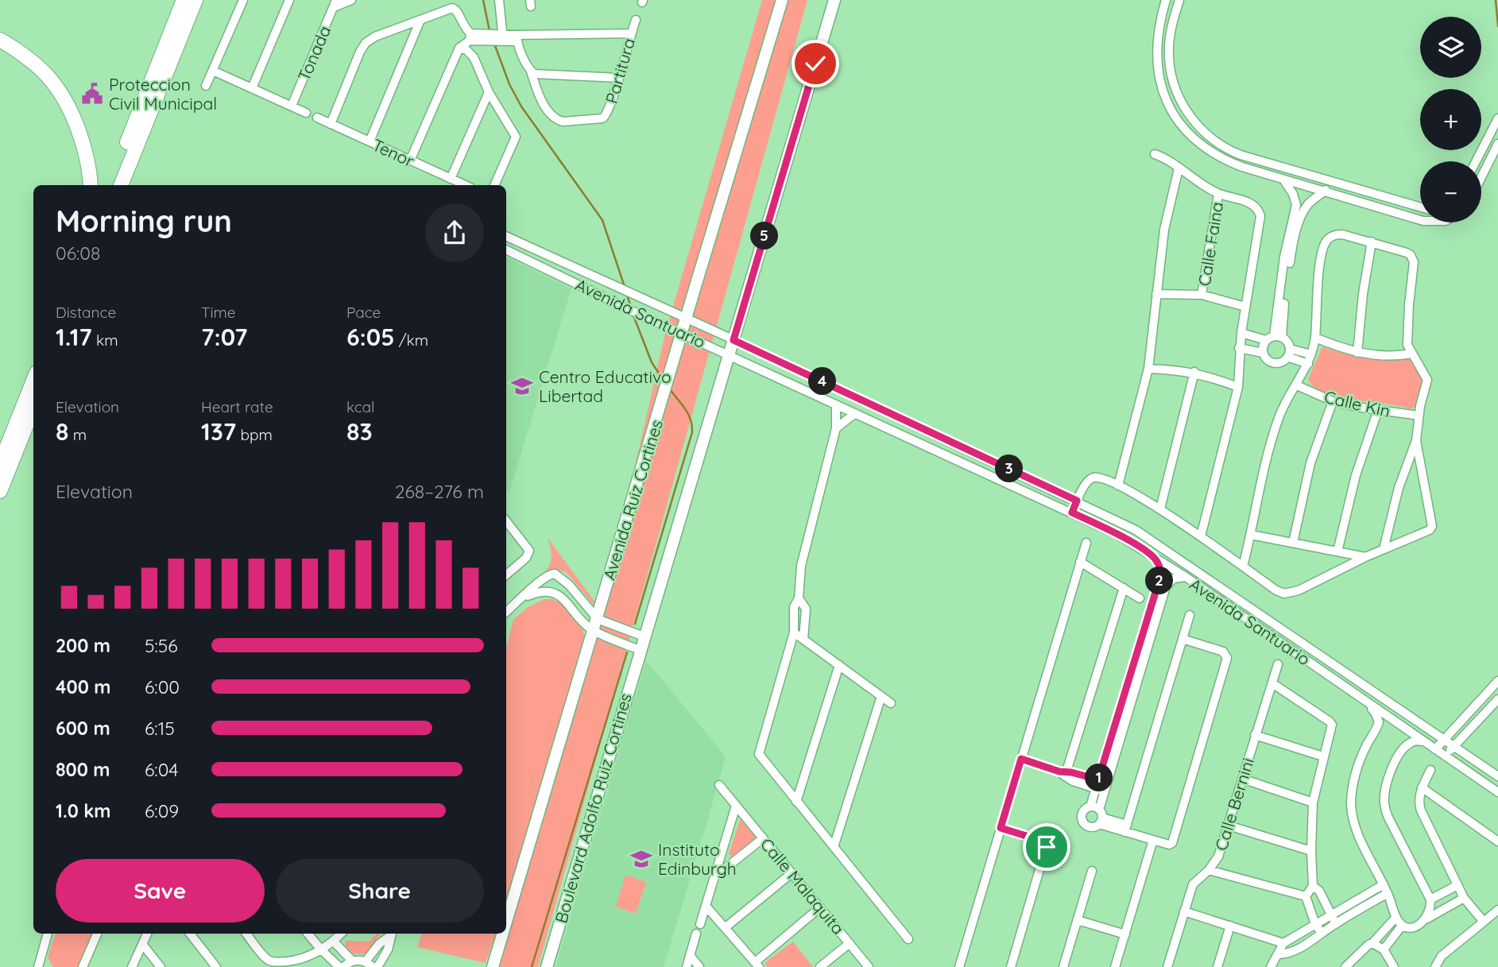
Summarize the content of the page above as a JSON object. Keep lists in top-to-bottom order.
{
  "streets": {
    "main road": ["Avenida Ruiz Cortines", "Boulevard Adolfo Ruiz Cortines"],
    "street": [
      "Tonada",
      "Partitura",
      "Tenor",
      "Calle Faina",
      "Avenida Santuario",
      "Calle Kin",
      "Calle Bernini",
      "Calle Malaquita"
    ]
  },
  "crossings": [
    ["Avenida Santuario", "Avenida Ruiz Cortines"]
  ],
  "places": {
    "public building": ["Proteccion Civil Municipal"],
    "school or university": ["Centro Educativo Libertad", "Instituto Edinburgh"]
  },
  "page": {
    "map_buttons": ["+", "−"],
    "heading": ["Morning run", "06:08"],
    "pins": [
      "5",
      "4",
      "3",
      "2",
      "1"
    ],
    "stats": [
      ["Distance", "1.17 km"],
      ["Time", "7:07"],
      ["Pace", "6:05 /km"],
      ["Elevation", "8 m"],
      ["Heart rate", "137 bpm"],
      ["kcal", "83"]
    ],
    "chart": ["Elevation", "268–276 m"],
    "list": [
      {
        "name": "200 m",
        "note": "5:56"
      },
      {
        "name": "400 m",
        "note": "6:00"
      },
      {
        "name": "600 m",
        "note": "6:15"
      },
      {
        "name": "800 m",
        "note": "6:04"
      },
      {
        "name": "1.0 km",
        "note": "6:09"
      }
    ],
    "buttons": ["Save", "Share"]
  }
}
